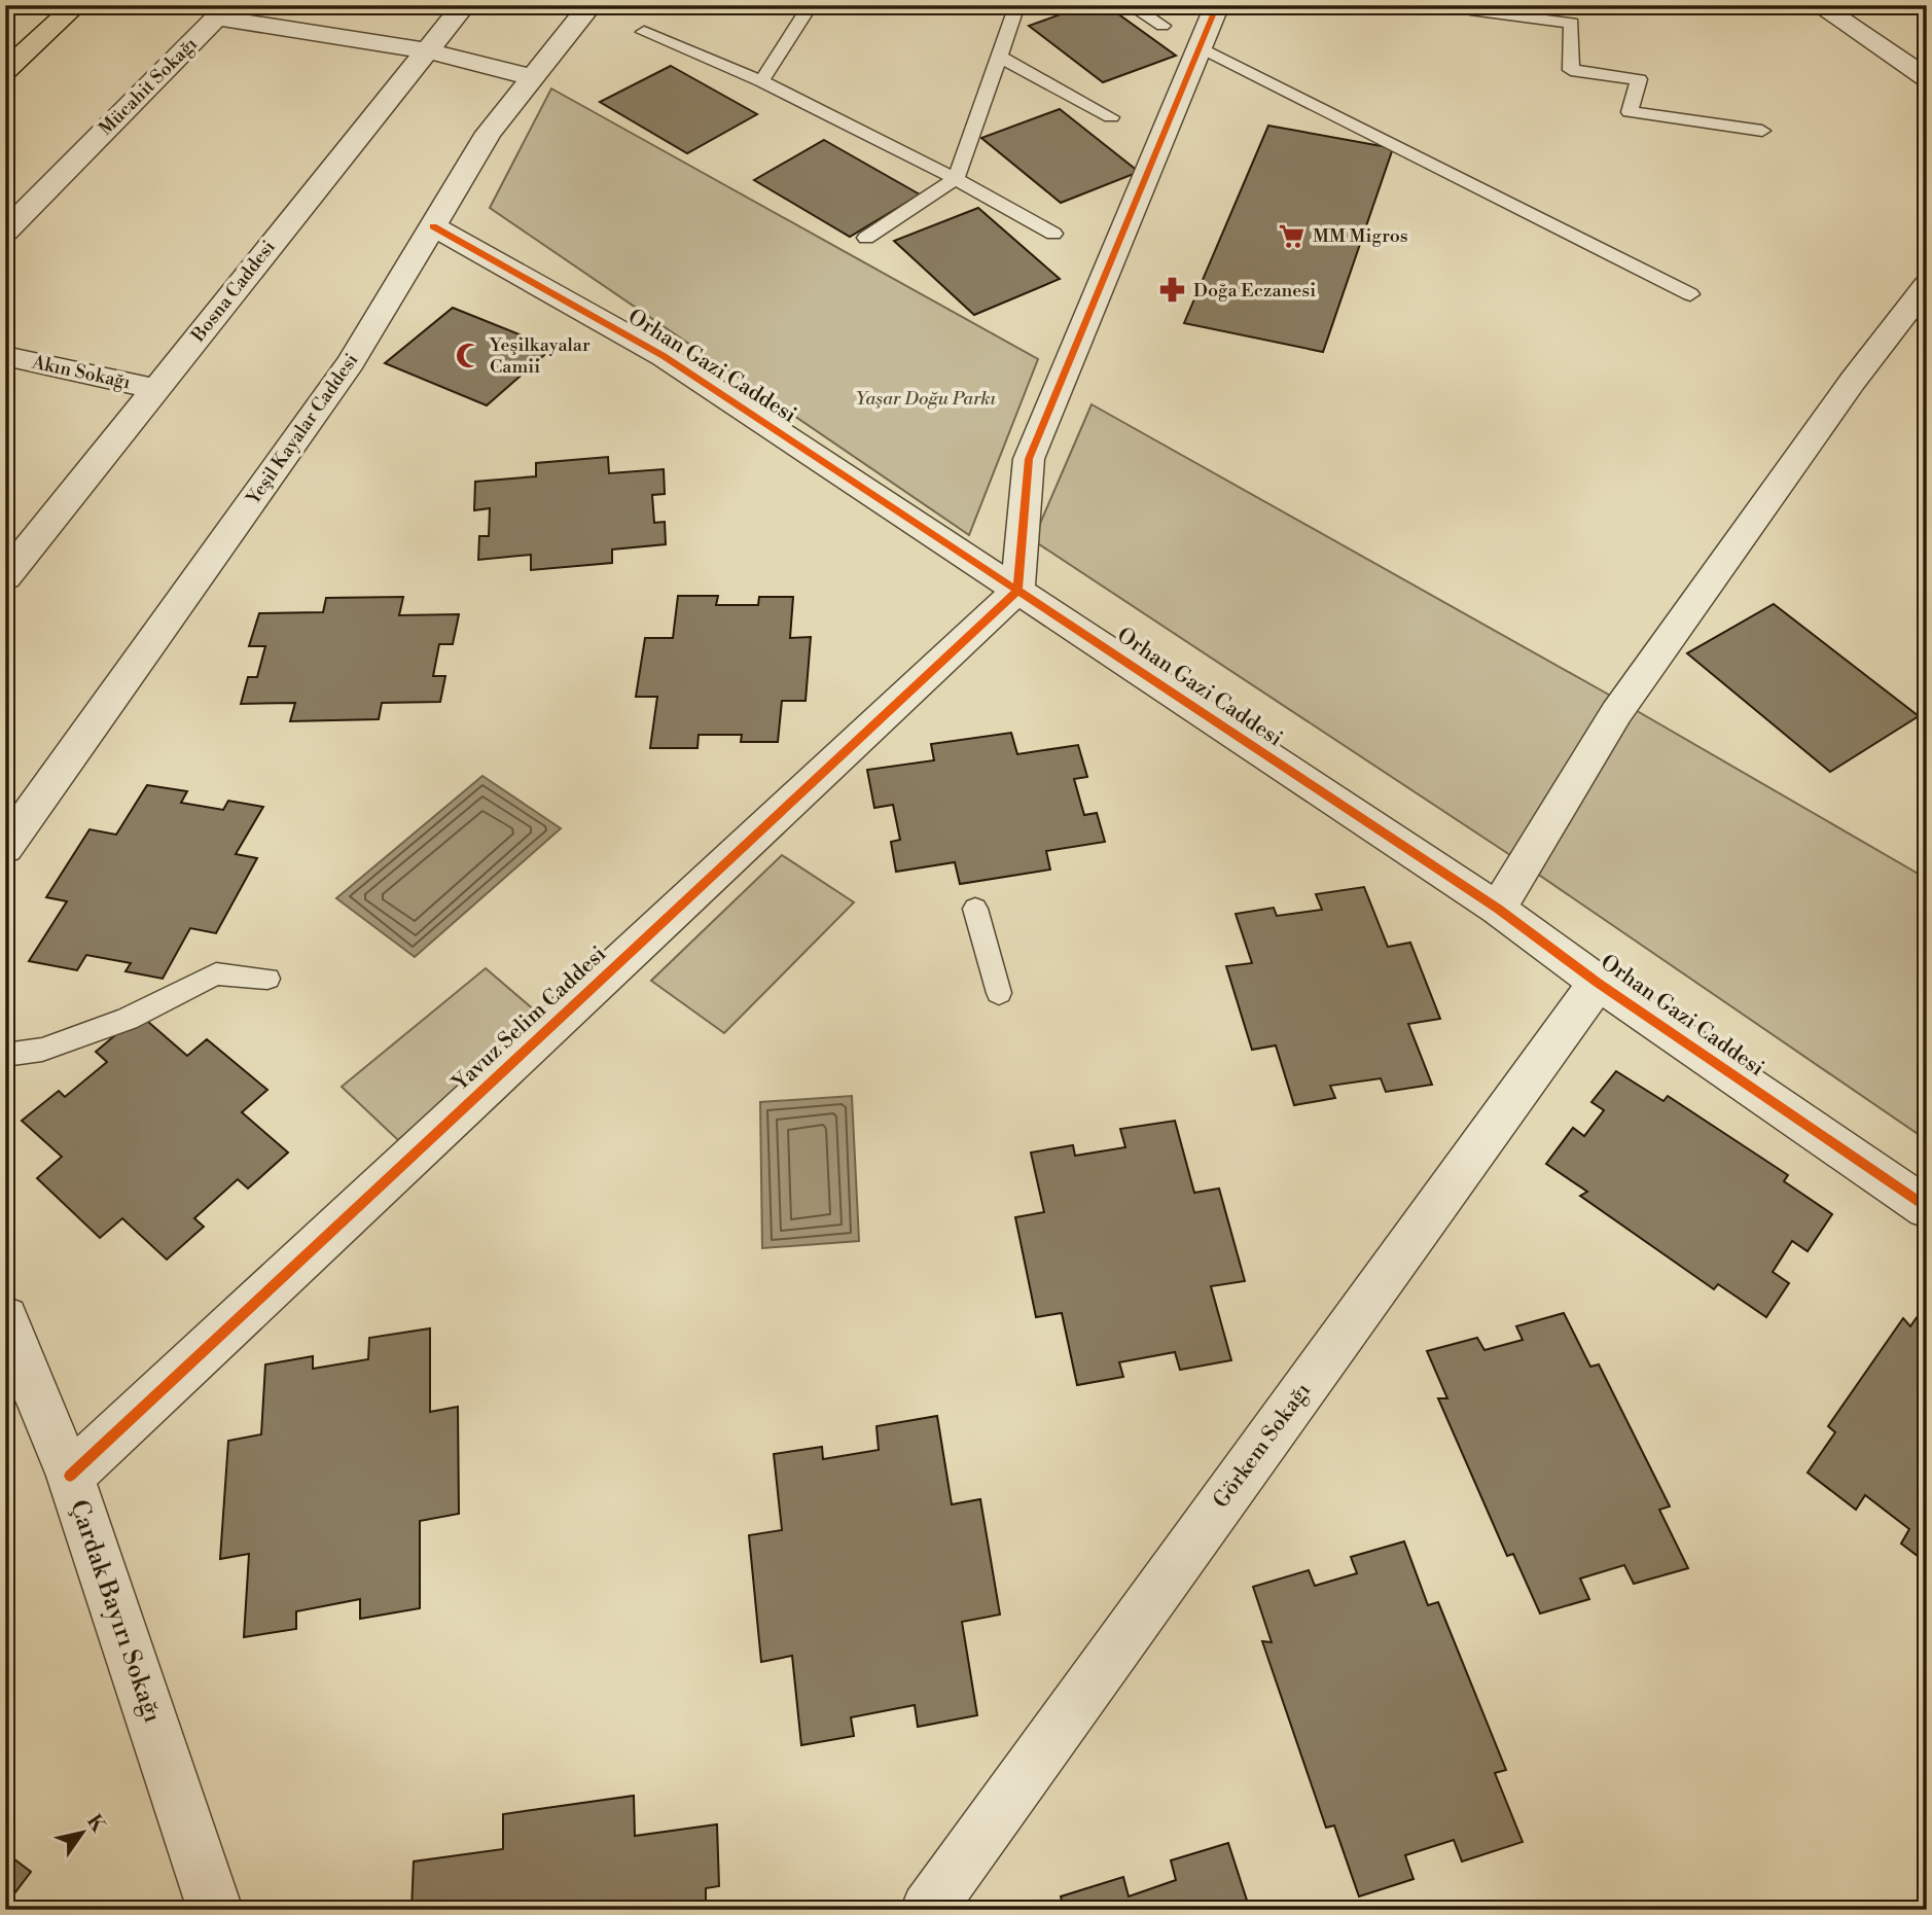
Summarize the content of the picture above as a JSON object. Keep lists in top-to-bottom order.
{
  "streets": {
    "street": [
      "Mücahit Sokağı",
      "Bosna Caddesi",
      "Orhan Gazi Caddesi",
      "Akın Sokağı",
      "Yeşil Kayalar Caddesi",
      "Yavuz Selim Caddesi",
      "Görkem Sokağı",
      "Çardak Bayırı Sokağı"
    ]
  },
  "crossings": [
    ["Mücahit Sokağı", "Bosna Caddesi"],
    ["Mücahit Sokağı", "Yeşil Kayalar Caddesi"],
    ["Bosna Caddesi", "Akın Sokağı"],
    ["Orhan Gazi Caddesi", "Yeşil Kayalar Caddesi"],
    ["Orhan Gazi Caddesi", "Yavuz Selim Caddesi"],
    ["Orhan Gazi Caddesi", "Görkem Sokağı"],
    ["Yavuz Selim Caddesi", "Çardak Bayırı Sokağı"]
  ],
  "parks": ["Yaşar Doğu Parkı"],
  "places": {
    "supermarket": ["MM Migros"],
    "pharmacy": ["Doğa Eczanesi"],
    "mosque": ["Yeşilkayalar Camii"]
  },
  "north": "top right"
}
